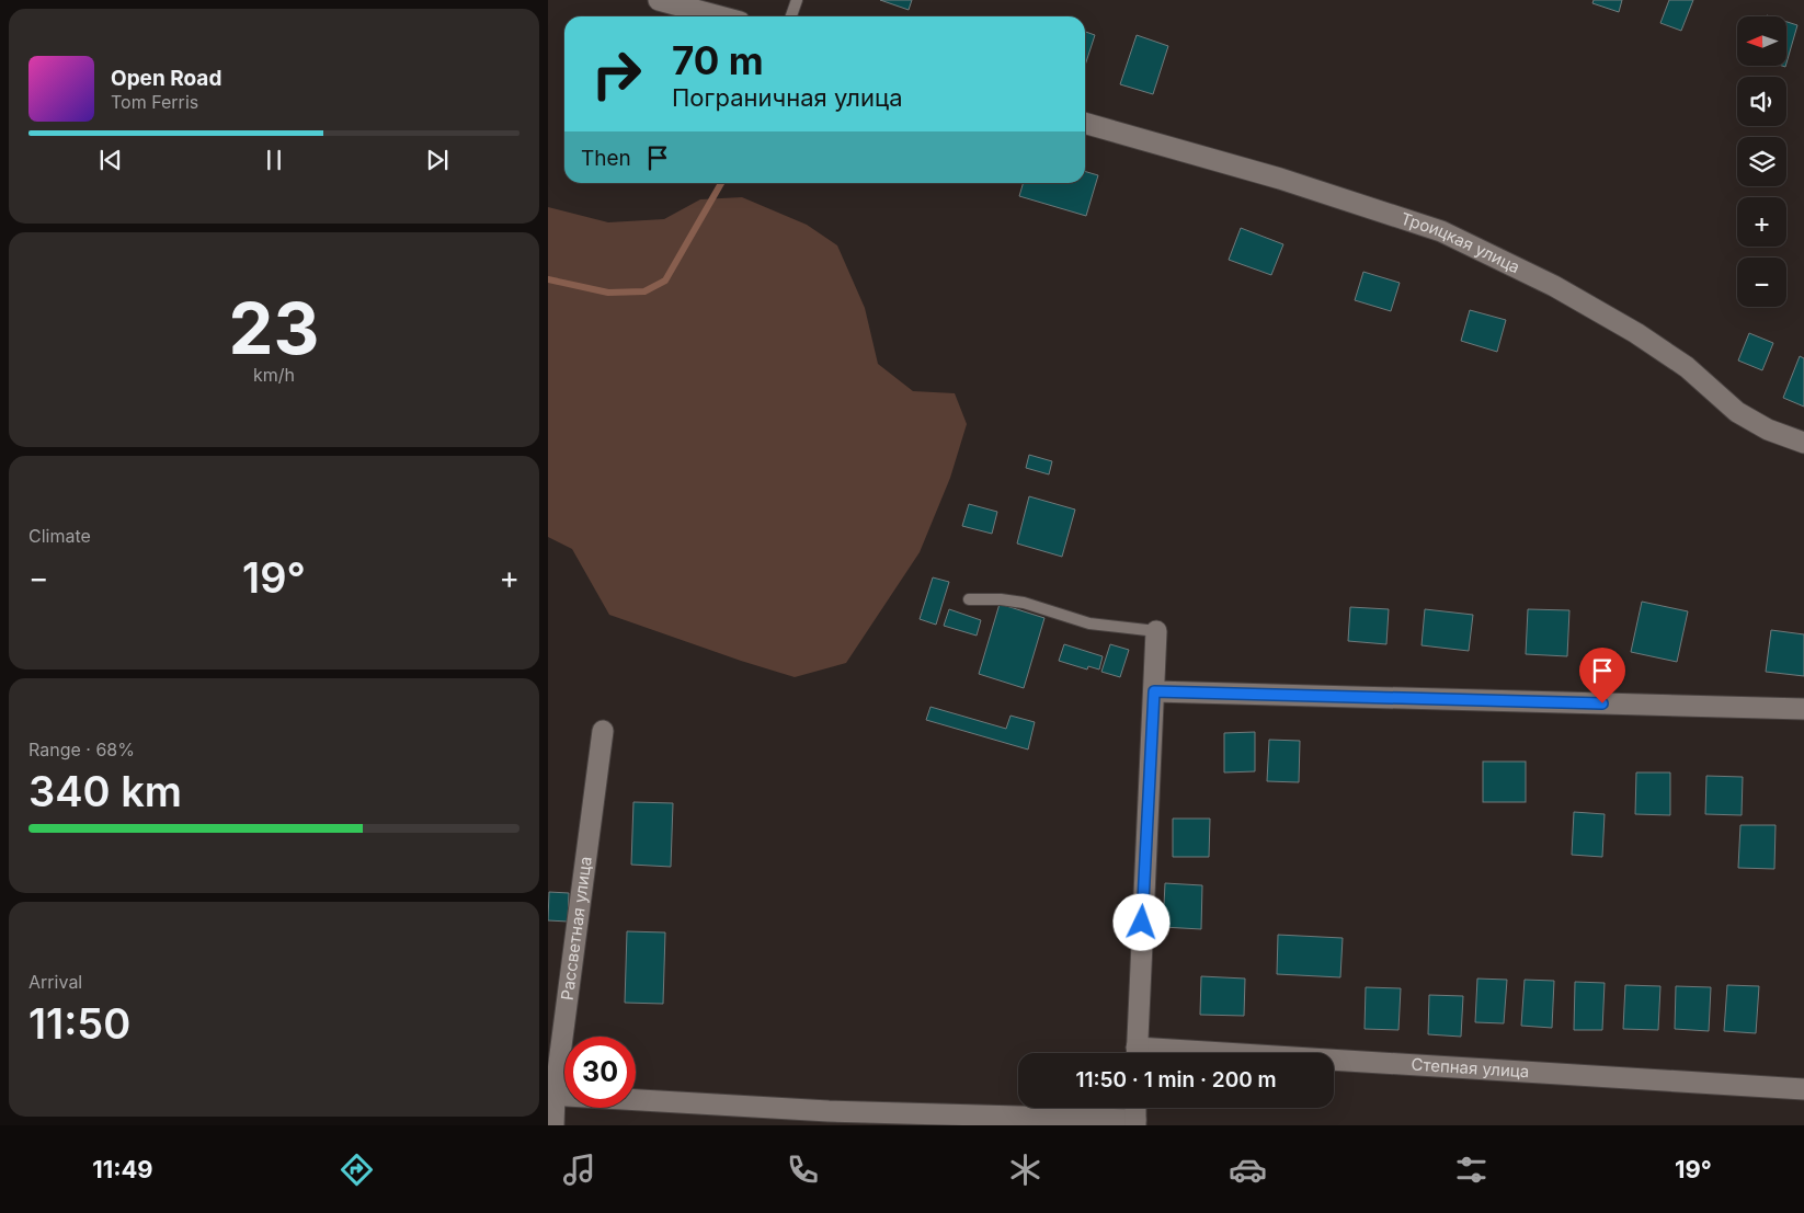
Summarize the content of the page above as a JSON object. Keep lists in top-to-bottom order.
{
  "streets": {
    "street": ["Троицкая улица", "Рассветная улица", "Степная улица"]
  },
  "north": "left",
  "page": {
    "map_buttons": ["+", "−"],
    "turn": ["70 m", "Пограничная улица"],
    "song": ["Open Road", "Tom Ferris"],
    "then": "Then",
    "tile": [
      ["23", "km/h"],
      "Climate",
      ["Range · 68%", "340 km"],
      ["Arrival", "11:50"]
    ],
    "heat": ["−", "19°", "+"],
    "limit": "30",
    "trip": "11:50 · 1 min · 200 m",
    "tabs": ["11:49", "19°"]
  }
}
